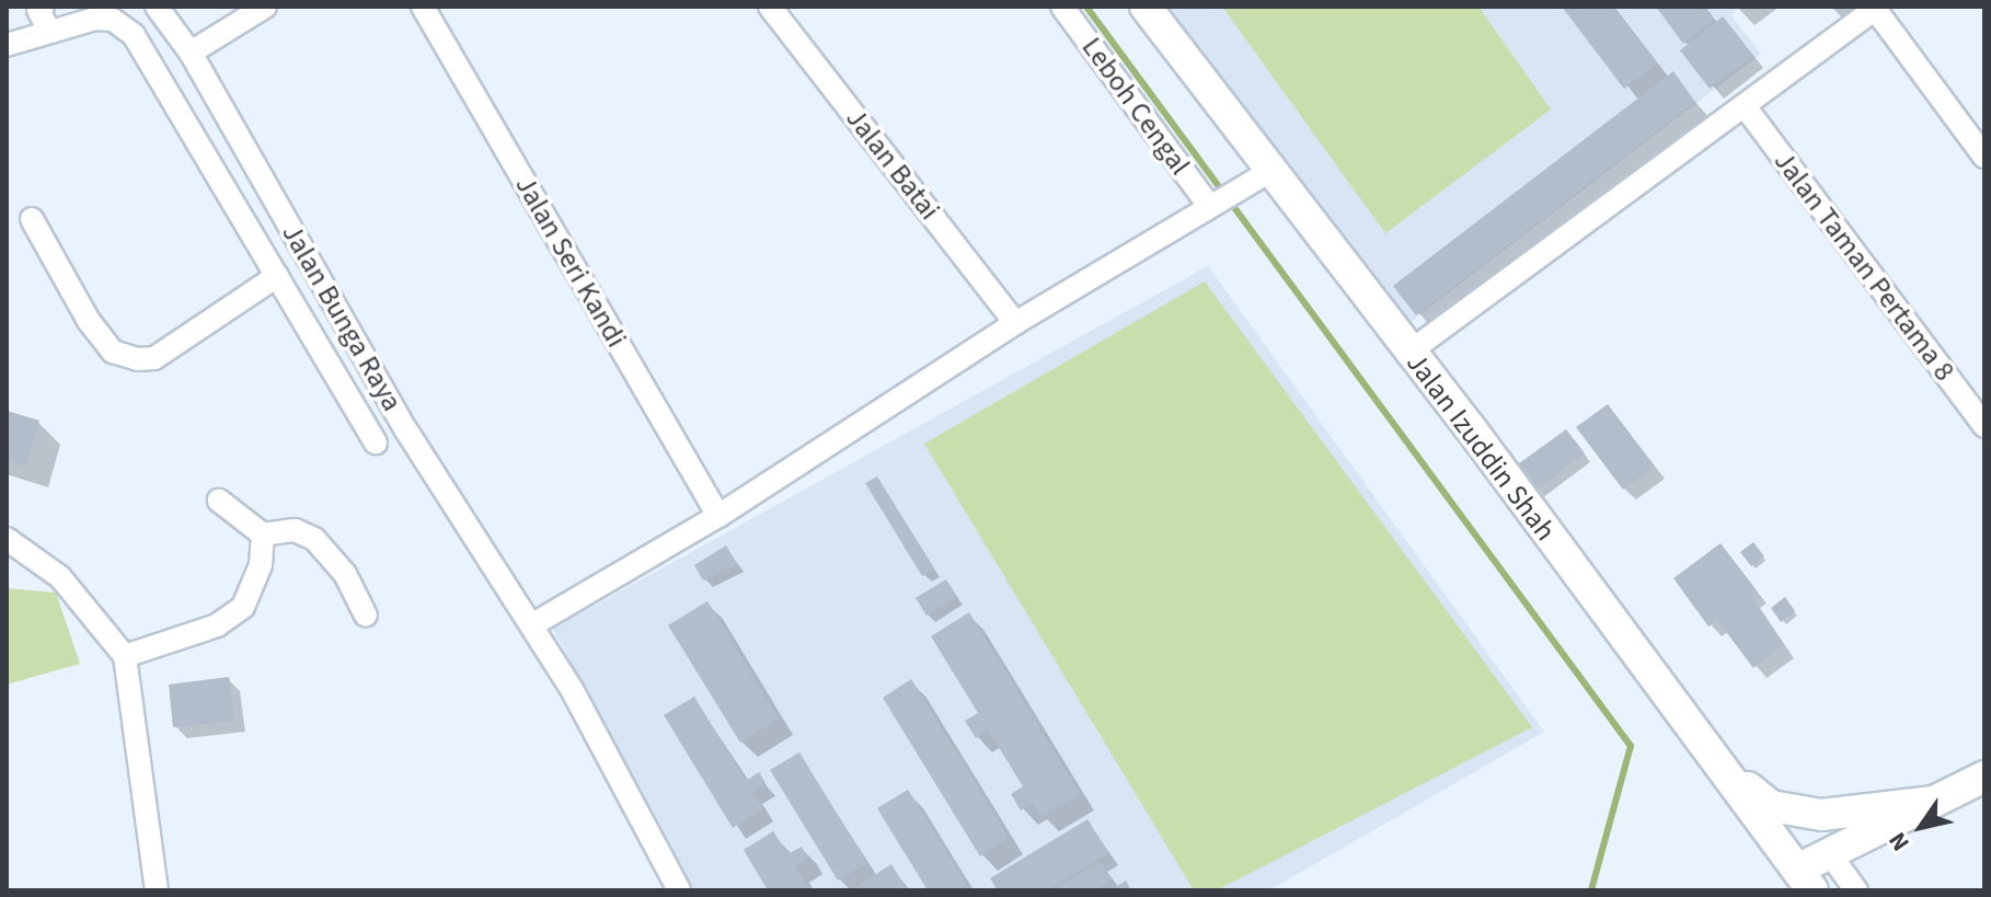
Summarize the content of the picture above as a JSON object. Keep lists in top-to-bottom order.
{
  "streets": {
    "main road": ["Jalan Izuddin Shah"],
    "street": [
      "Leboh Cengal",
      "Jalan Batai",
      "Jalan Seri Kandi",
      "Jalan Taman Pertama 8",
      "Jalan Bunga Raya"
    ]
  },
  "north": "bottom left"
}
